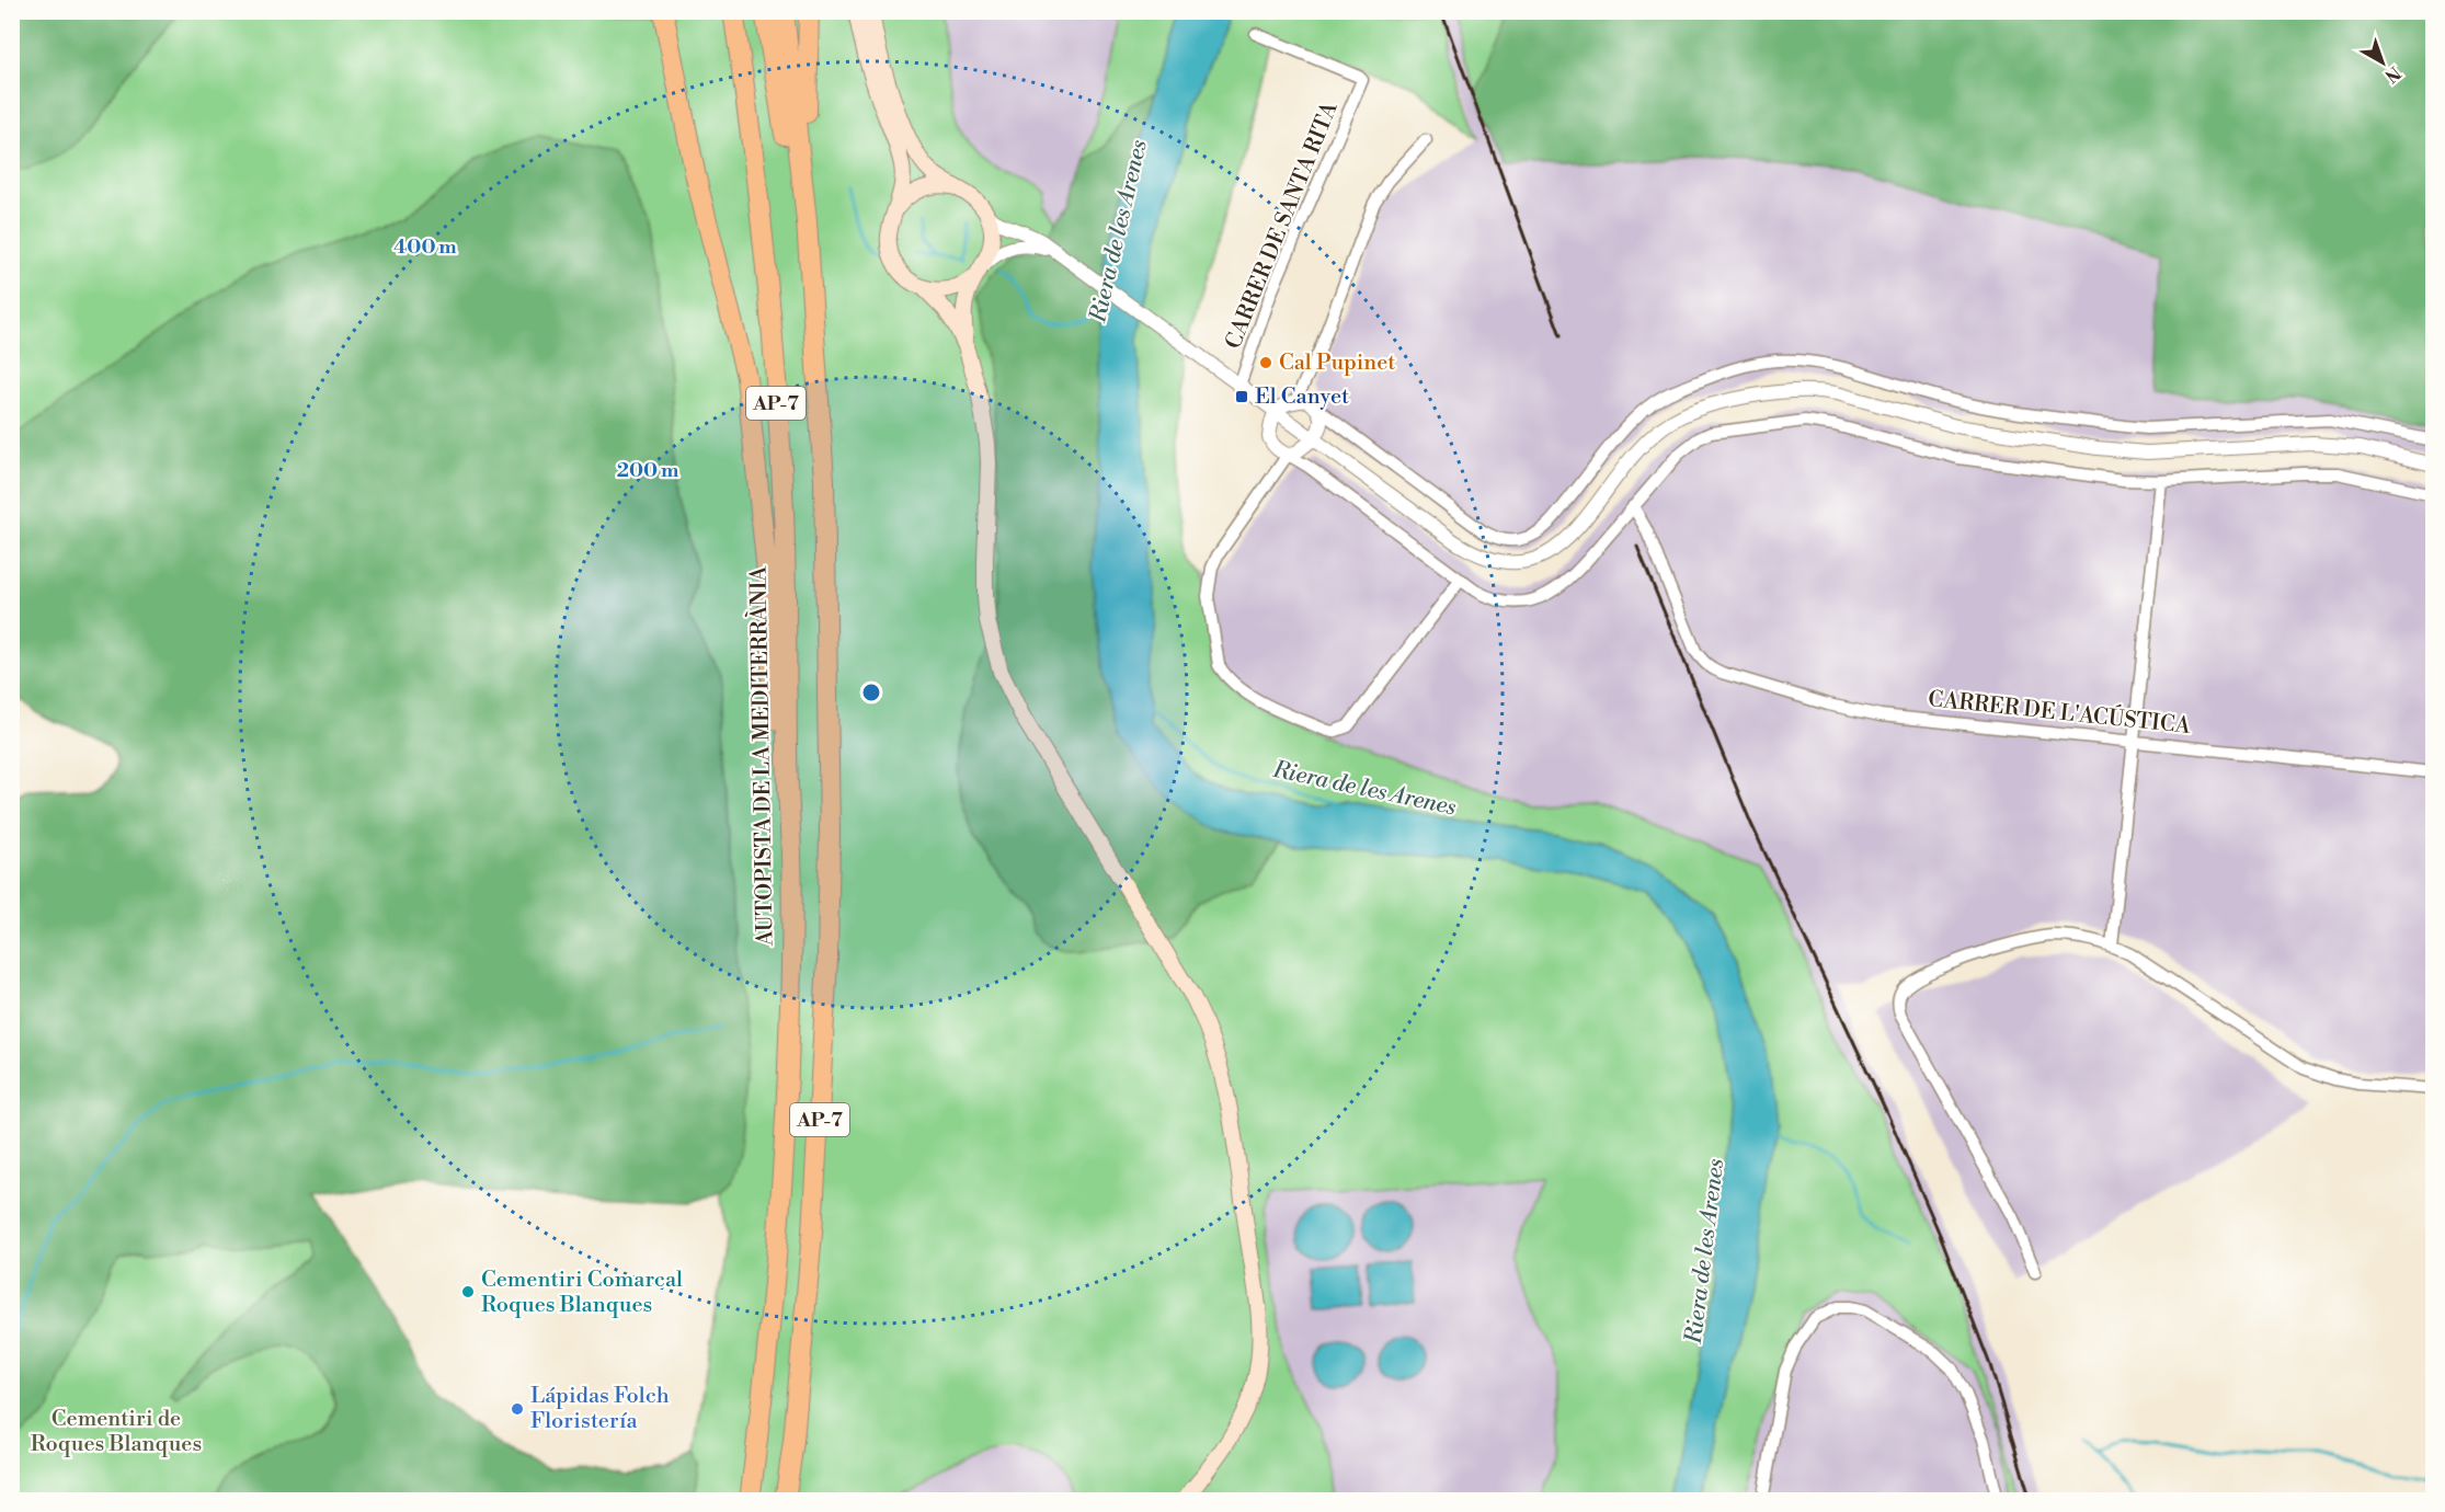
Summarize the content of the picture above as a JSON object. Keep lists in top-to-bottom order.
{
  "streets": {
    "highway": ["AP-7", "AUTOPISTA DE LA MEDITERRÀNIA"],
    "street": ["CARRER DE SANTA RITA", "CARRER DE L'ACÚSTICA"]
  },
  "water": ["Riera de les Arenes"],
  "parks": ["Cementiri de Roques Blanques"],
  "places": {
    "other": ["Cal Pupinet", "Cementiri Comarcal Roques Blanques", "Lápidas Folch Floristería"],
    "transit": ["El Canyet"]
  },
  "north": "bottom right",
  "rings": ["400 m", "200 m"]
}
